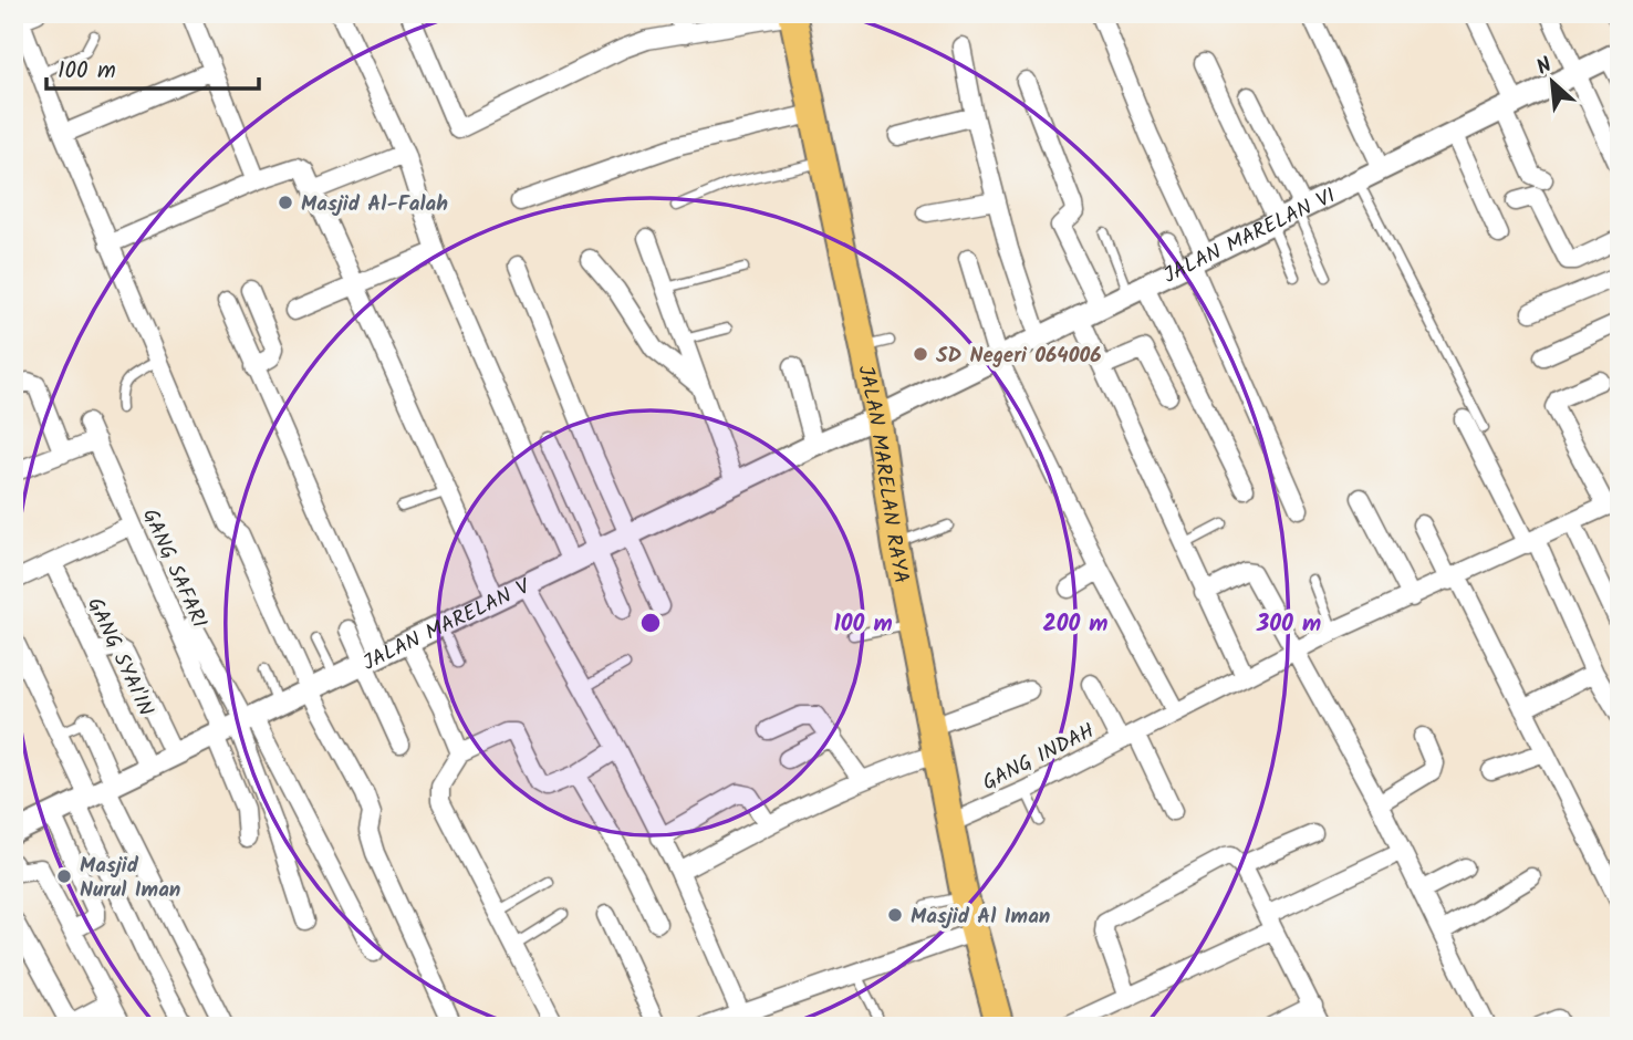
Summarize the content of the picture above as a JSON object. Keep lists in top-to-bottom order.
{
  "streets": {
    "main road": ["JALAN MARELAN RAYA"],
    "street": [
      "JALAN MARELAN VI",
      "GANG SAFARI",
      "JALAN MARELAN V",
      "GANG SYAI'IN",
      "GANG INDAH"
    ]
  },
  "crossings": [
    ["JALAN MARELAN VI", "JALAN MARELAN RAYA"],
    ["JALAN MARELAN VI", "JALAN MARELAN V"],
    ["JALAN MARELAN RAYA", "JALAN MARELAN V"],
    ["JALAN MARELAN RAYA", "GANG INDAH"],
    ["GANG SAFARI", "JALAN MARELAN V"],
    ["JALAN MARELAN V", "GANG SYAI'IN"]
  ],
  "places": [
    "Masjid Al-Falah",
    "SD Negeri 064006",
    "Masjid Nurul Iman",
    "Masjid Al Iman"
  ],
  "scale_bar": "100 m",
  "north": "top left",
  "rings": ["100 m", "200 m", "300 m"]
}
